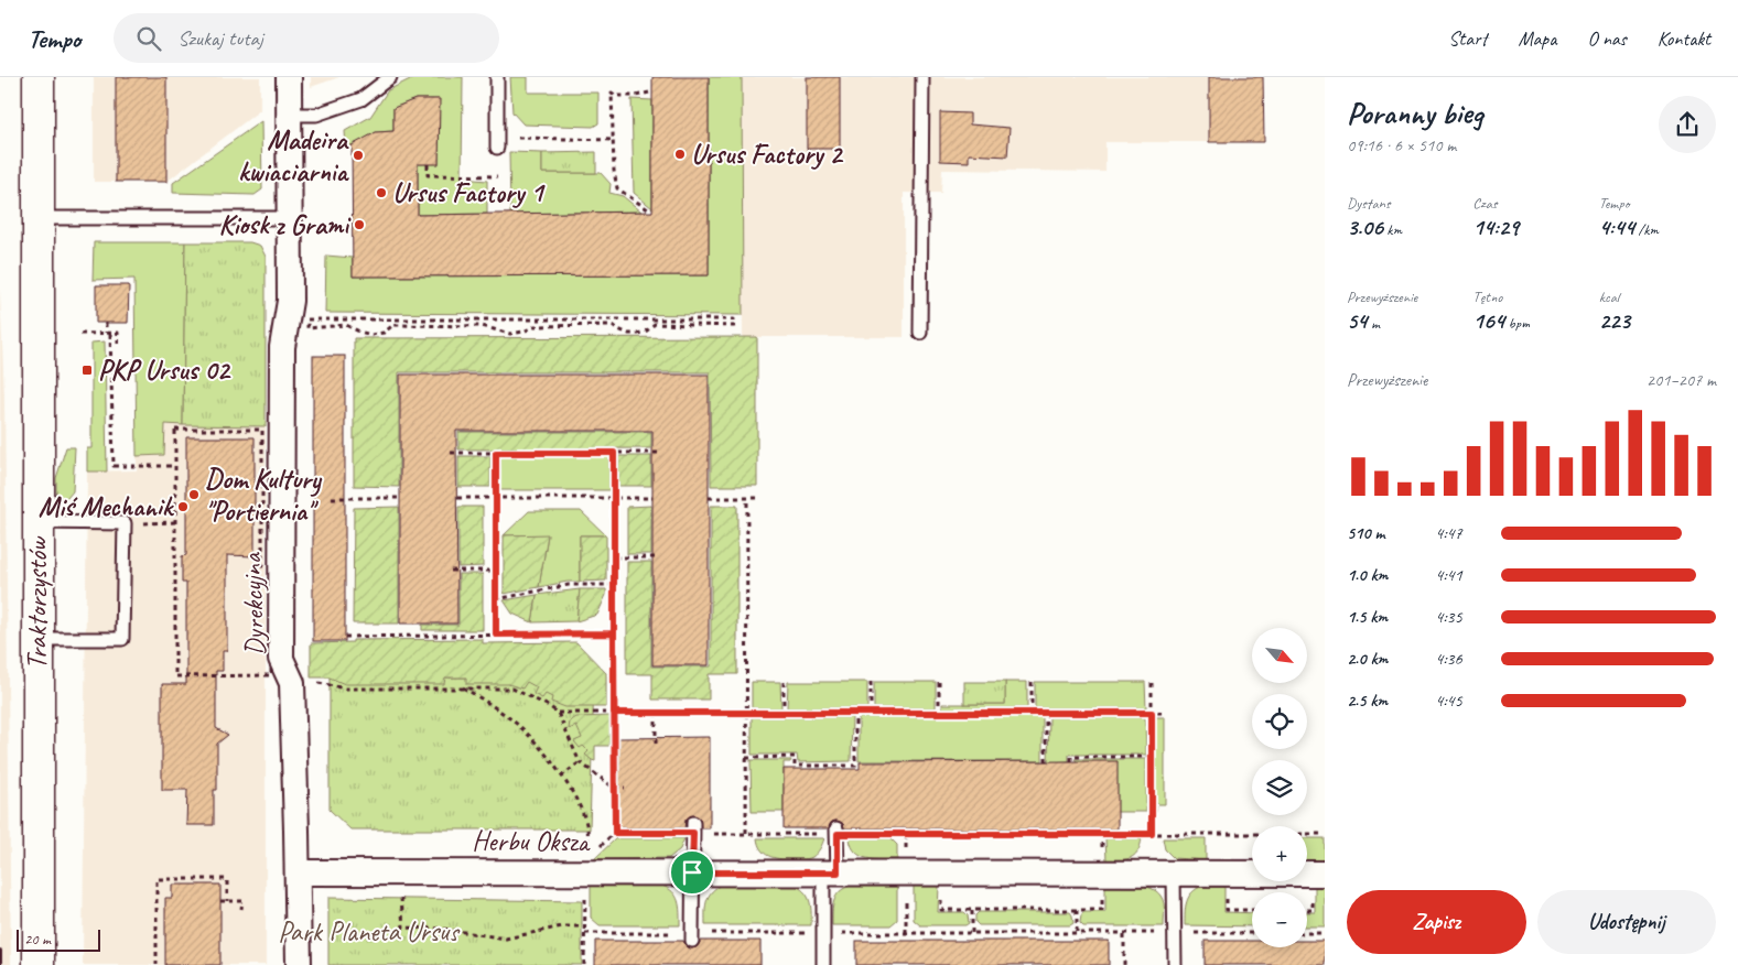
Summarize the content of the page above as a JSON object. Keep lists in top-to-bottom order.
{
  "streets": {
    "street": ["Traktorzystów", "Dyrekcyjna", "Herbu Oksza"]
  },
  "crossings": [
    ["Dyrekcyjna", "Herbu Oksza"]
  ],
  "parks": ["Park Planeta Ursus"],
  "places": {
    "other": [
      "Ursus Factory 2",
      "Madeira kwiaciarnia",
      "Ursus Factory 1",
      "Kiosk z Grami",
      "Dom Kultury \"Portiernia\"",
      "Miś Mechanik"
    ],
    "transit": ["PKP Ursus 02"]
  },
  "scale_bar": "20 m",
  "north": "bottom right",
  "page": {
    "header": "Tempo",
    "search": "Szukaj tutaj",
    "nav": [
      "Start",
      "Mapa",
      "O nas",
      "Kontakt"
    ],
    "heading": ["Poranny bieg", "09:16 · 6 × 510 m"],
    "stats": [
      ["Dystans", "3.06 km"],
      ["Czas", "14:29"],
      ["Tempo", "4:44 /km"],
      ["Przewyższenie", "54 m"],
      ["Tętno", "164 bpm"],
      ["kcal", "223"]
    ],
    "chart": ["Przewyższenie", "201–207 m"],
    "list": [
      {
        "name": "510 m",
        "note": "4:47"
      },
      {
        "name": "1.0 km",
        "note": "4:41"
      },
      {
        "name": "1.5 km",
        "note": "4:35"
      },
      {
        "name": "2.0 km",
        "note": "4:36"
      },
      {
        "name": "2.5 km",
        "note": "4:45"
      }
    ],
    "map_buttons": ["+", "−"],
    "buttons": ["Zapisz", "Udostępnij"],
    "scale": "20 m"
  }
}
